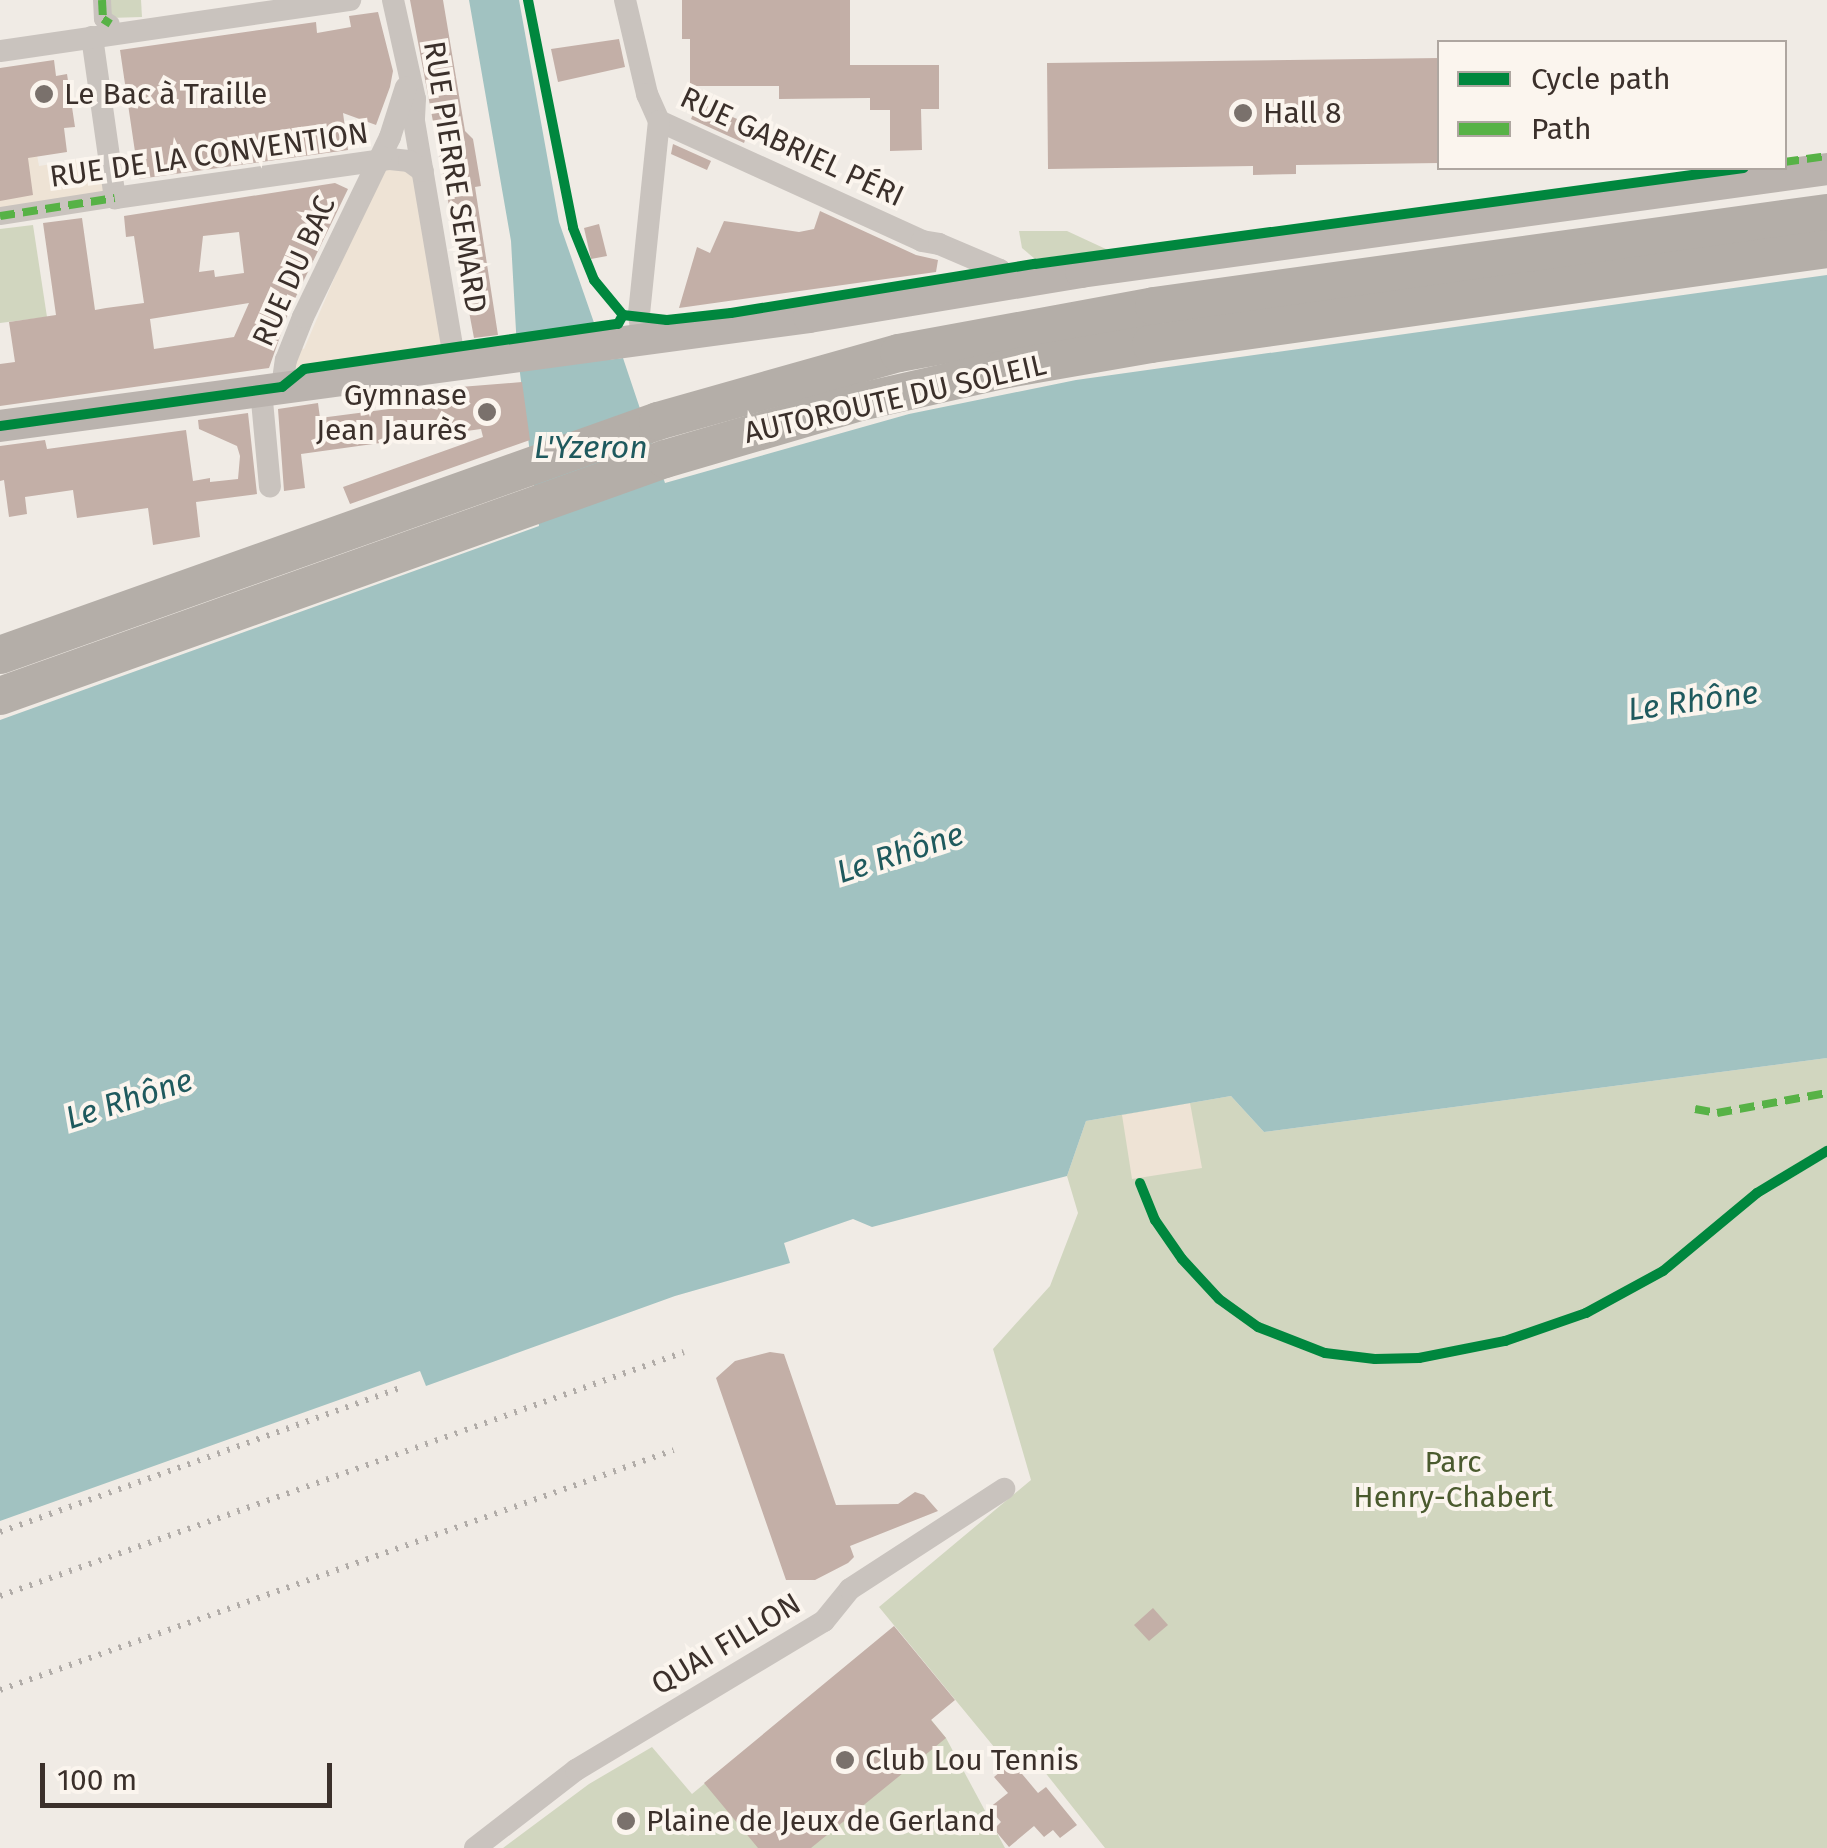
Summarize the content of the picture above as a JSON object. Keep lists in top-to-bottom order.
{
  "streets": {
    "highway": ["AUTOROUTE DU SOLEIL"],
    "street": [
      "RUE GABRIEL PÉRI",
      "RUE DE LA CONVENTION",
      "RUE PIERRE SEMARD",
      "RUE DU BAC",
      "QUAI FILLON"
    ]
  },
  "crossings": [
    ["RUE DE LA CONVENTION", "RUE PIERRE SEMARD"],
    ["RUE DE LA CONVENTION", "RUE DU BAC"],
    ["RUE PIERRE SEMARD", "RUE DU BAC"]
  ],
  "water": ["L'Yzeron", "Le Rhône"],
  "parks": ["Parc Henry-Chabert"],
  "places": [
    "Le Bac à Traille",
    "Hall 8",
    "Gymnase Jean Jaurès",
    "Club Lou Tennis",
    "Plaine de Jeux de Gerland"
  ],
  "legend": ["Cycle path", "Path"],
  "scale_bar": "100 m"
}
